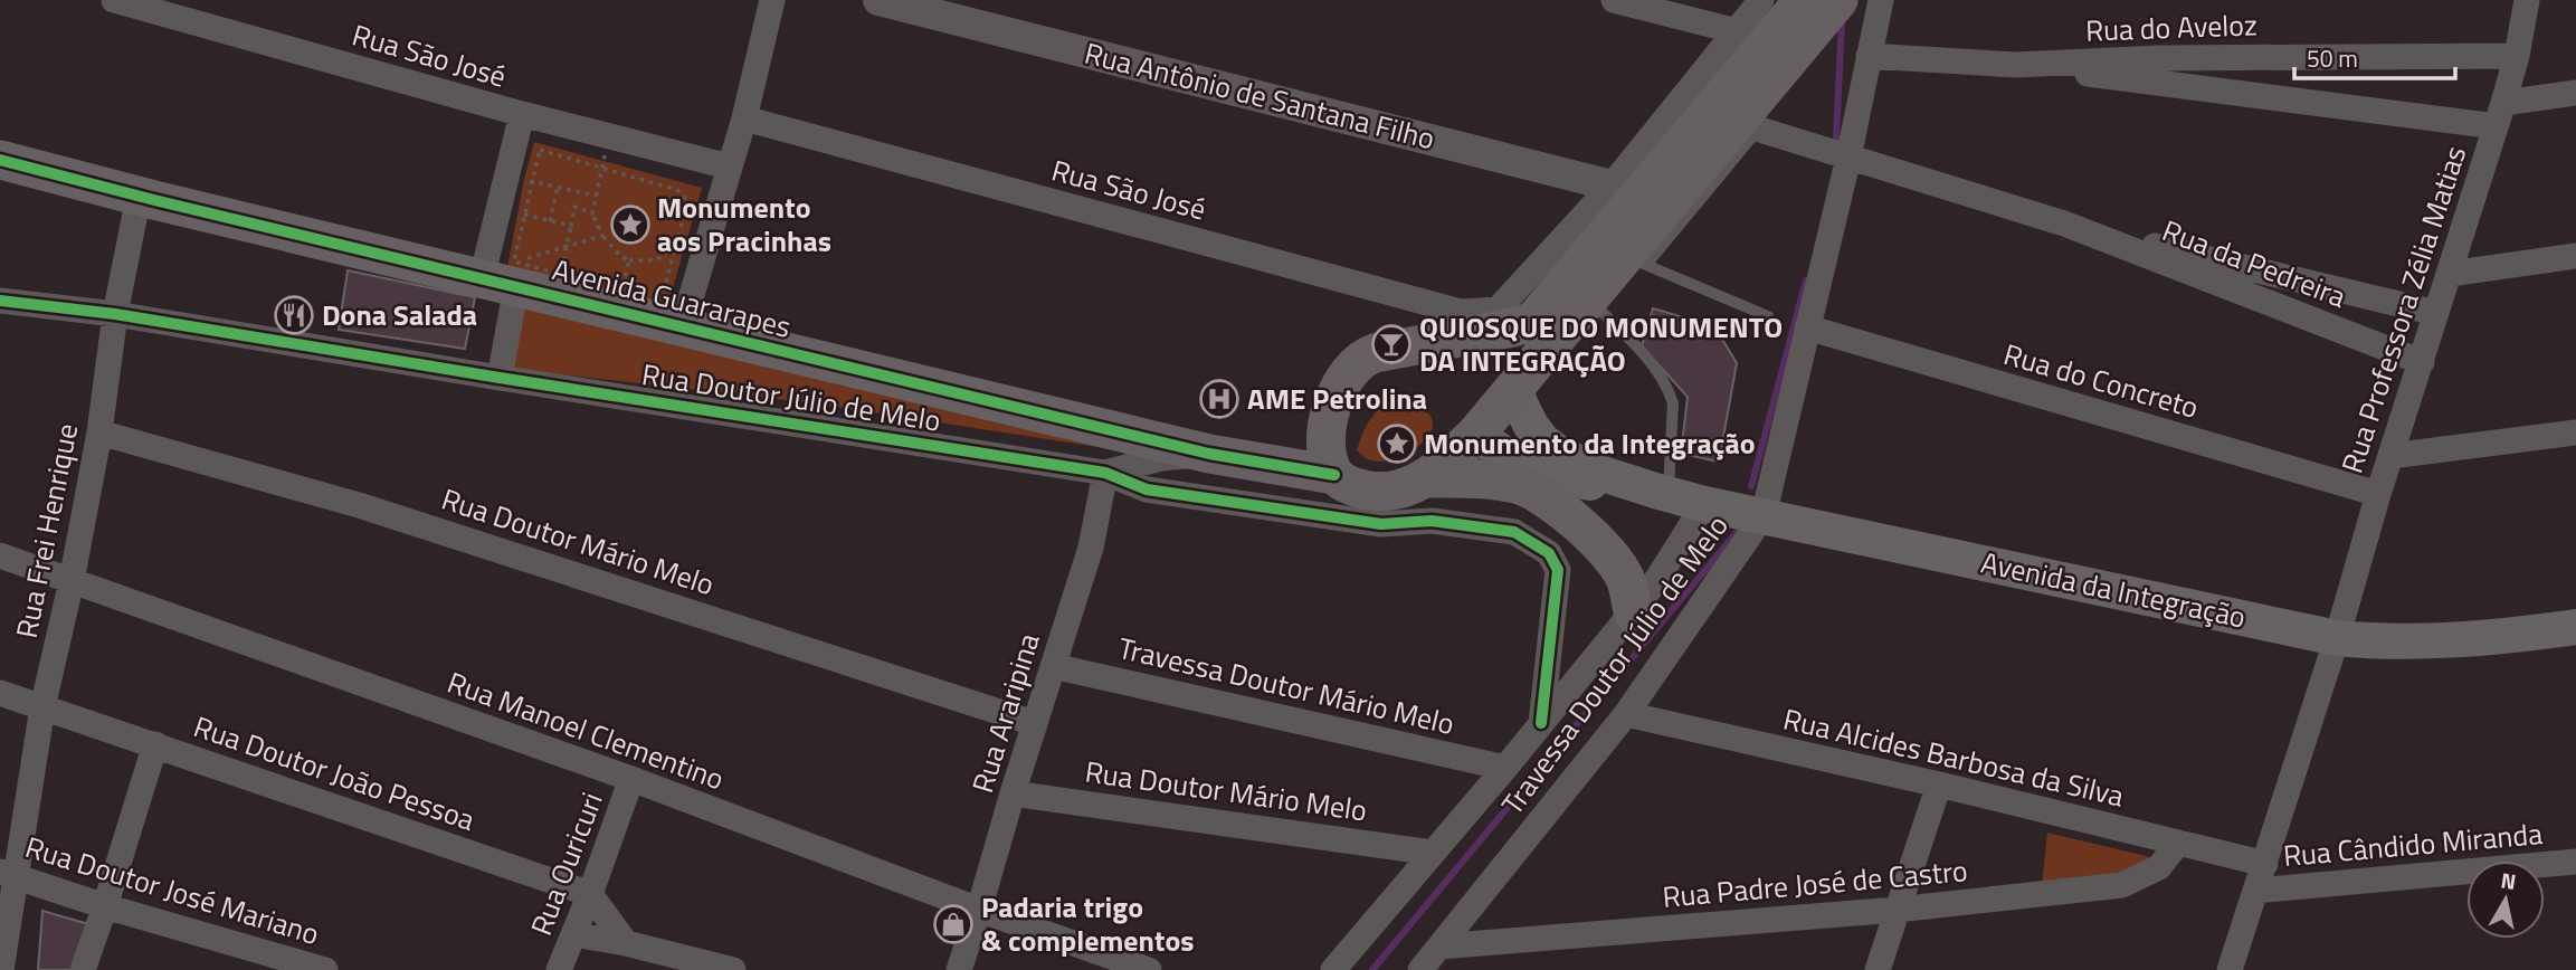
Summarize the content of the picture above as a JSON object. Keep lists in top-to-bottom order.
{
  "streets": {
    "main road": ["Avenida Guararapes", "Avenida da Integração"],
    "street": [
      "Rua do Aveloz",
      "Rua São José",
      "Rua Antônio de Santana Filho",
      "Rua da Pedreira",
      "Rua Professora Zélia Matias",
      "Rua do Concreto",
      "Rua Doutor Júlio de Melo",
      "Rua Frei Henrique",
      "Rua Doutor Mário Melo",
      "Travessa Doutor Júlio de Melo",
      "Travessa Doutor Mário Melo",
      "Rua Araripina",
      "Rua Manoel Clementino",
      "Rua Alcides Barbosa da Silva",
      "Rua Doutor João Pessoa",
      "Rua Cândido Miranda",
      "Rua Ouricuri",
      "Rua Padre José de Castro",
      "Rua Doutor José Mariano"
    ]
  },
  "crossings": [
    ["Rua do Aveloz", "Rua Professora Zélia Matias"],
    ["Rua do Aveloz", "Travessa Doutor Júlio de Melo"],
    ["Rua da Pedreira", "Rua Professora Zélia Matias"],
    ["Rua da Pedreira", "Travessa Doutor Júlio de Melo"],
    ["Avenida Guararapes", "Rua Frei Henrique"],
    ["Rua Professora Zélia Matias", "Rua do Concreto"],
    ["Rua Professora Zélia Matias", "Avenida da Integração"],
    ["Rua Professora Zélia Matias", "Rua Alcides Barbosa da Silva"],
    ["Rua Professora Zélia Matias", "Rua Cândido Miranda"],
    ["Rua do Concreto", "Travessa Doutor Júlio de Melo"],
    ["Rua Doutor Júlio de Melo", "Rua Frei Henrique"],
    ["Rua Doutor Júlio de Melo", "Travessa Doutor Júlio de Melo"],
    ["Rua Doutor Júlio de Melo", "Rua Araripina"],
    ["Rua Frei Henrique", "Rua Doutor Mário Melo"],
    ["Rua Frei Henrique", "Rua Manoel Clementino"],
    ["Rua Frei Henrique", "Rua Doutor João Pessoa"],
    ["Rua Frei Henrique", "Rua Doutor José Mariano"],
    ["Rua Doutor Mário Melo", "Travessa Doutor Júlio de Melo"],
    ["Rua Doutor Mário Melo", "Rua Araripina"],
    ["Avenida da Integração", "Travessa Doutor Júlio de Melo"],
    ["Travessa Doutor Júlio de Melo", "Travessa Doutor Mário Melo"],
    ["Travessa Doutor Júlio de Melo", "Rua Alcides Barbosa da Silva"],
    ["Travessa Doutor Júlio de Melo", "Rua Padre José de Castro"],
    ["Travessa Doutor Mário Melo", "Rua Araripina"],
    ["Rua Araripina", "Rua Manoel Clementino"],
    ["Rua Manoel Clementino", "Rua Ouricuri"],
    ["Rua Alcides Barbosa da Silva", "Rua Padre José de Castro"],
    ["Rua Doutor João Pessoa", "Rua Ouricuri"]
  ],
  "places": {
    "place": ["Monumento aos Pracinhas", "Monumento da Integração"],
    "restaurant": ["Dona Salada"],
    "bar": ["QUIOSQUE DO MONUMENTO DA INTEGRAÇÃO"],
    "hospital": ["AME Petrolina"],
    "shop": ["Padaria trigo & complementos"]
  },
  "scale_bar": "50 m",
  "north": "top"
}
